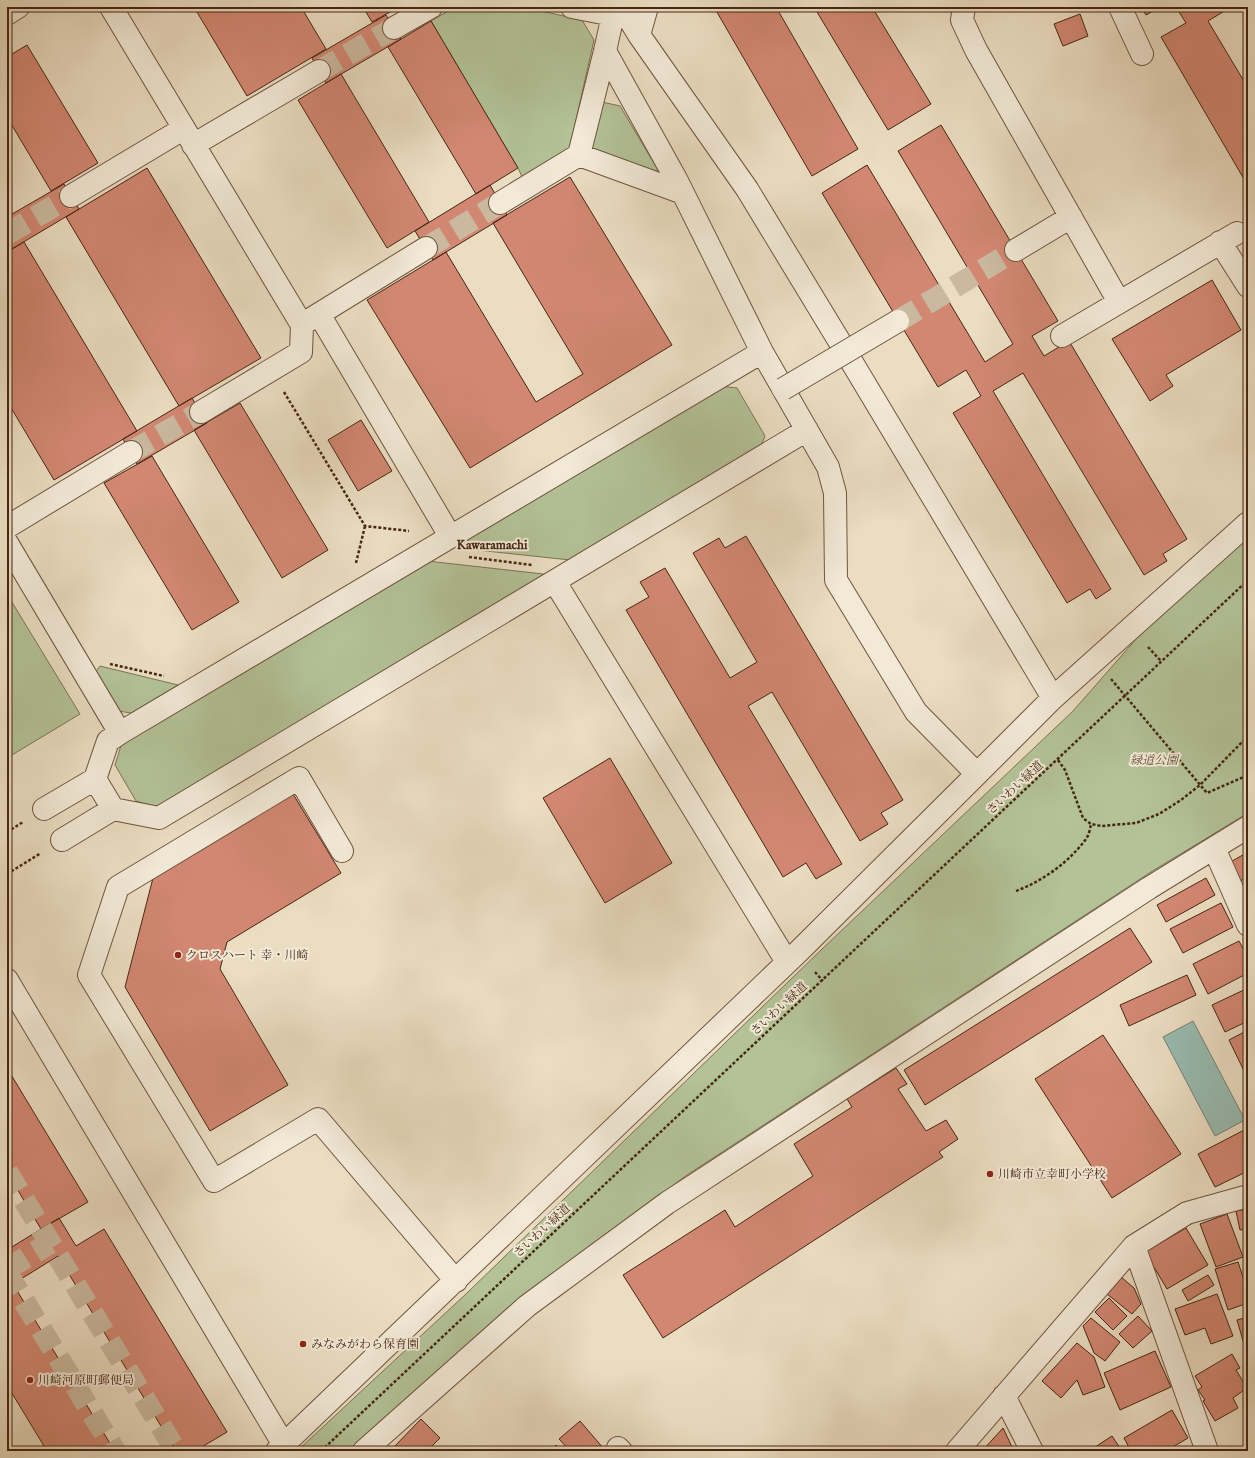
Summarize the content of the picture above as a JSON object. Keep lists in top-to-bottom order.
{
  "streets": {
    "path": ["さいわい緑道"]
  },
  "districts": ["Kawaramachi"],
  "parks": ["緑道公園"],
  "places": [
    "クロスハート 幸・川崎",
    "川崎市立幸町小学校",
    "みなみがわら保育園",
    "川崎河原町郵便局"
  ]
}
